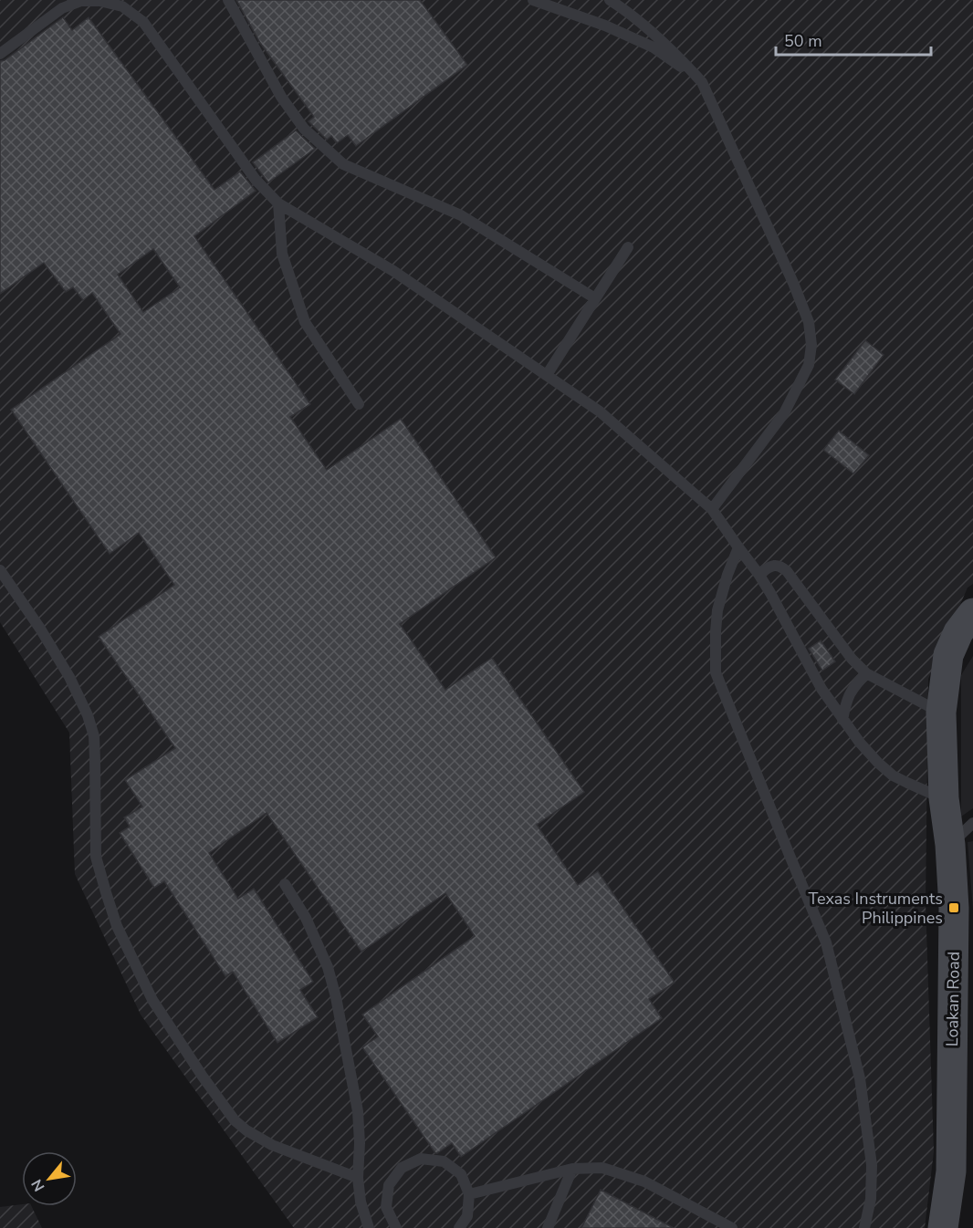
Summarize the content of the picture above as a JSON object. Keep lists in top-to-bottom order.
{
  "streets": {
    "main road": ["Loakan Road"]
  },
  "places": {
    "transit": ["Texas Instruments Philippines"]
  },
  "scale_bar": "50 m",
  "north": "bottom left"
}
